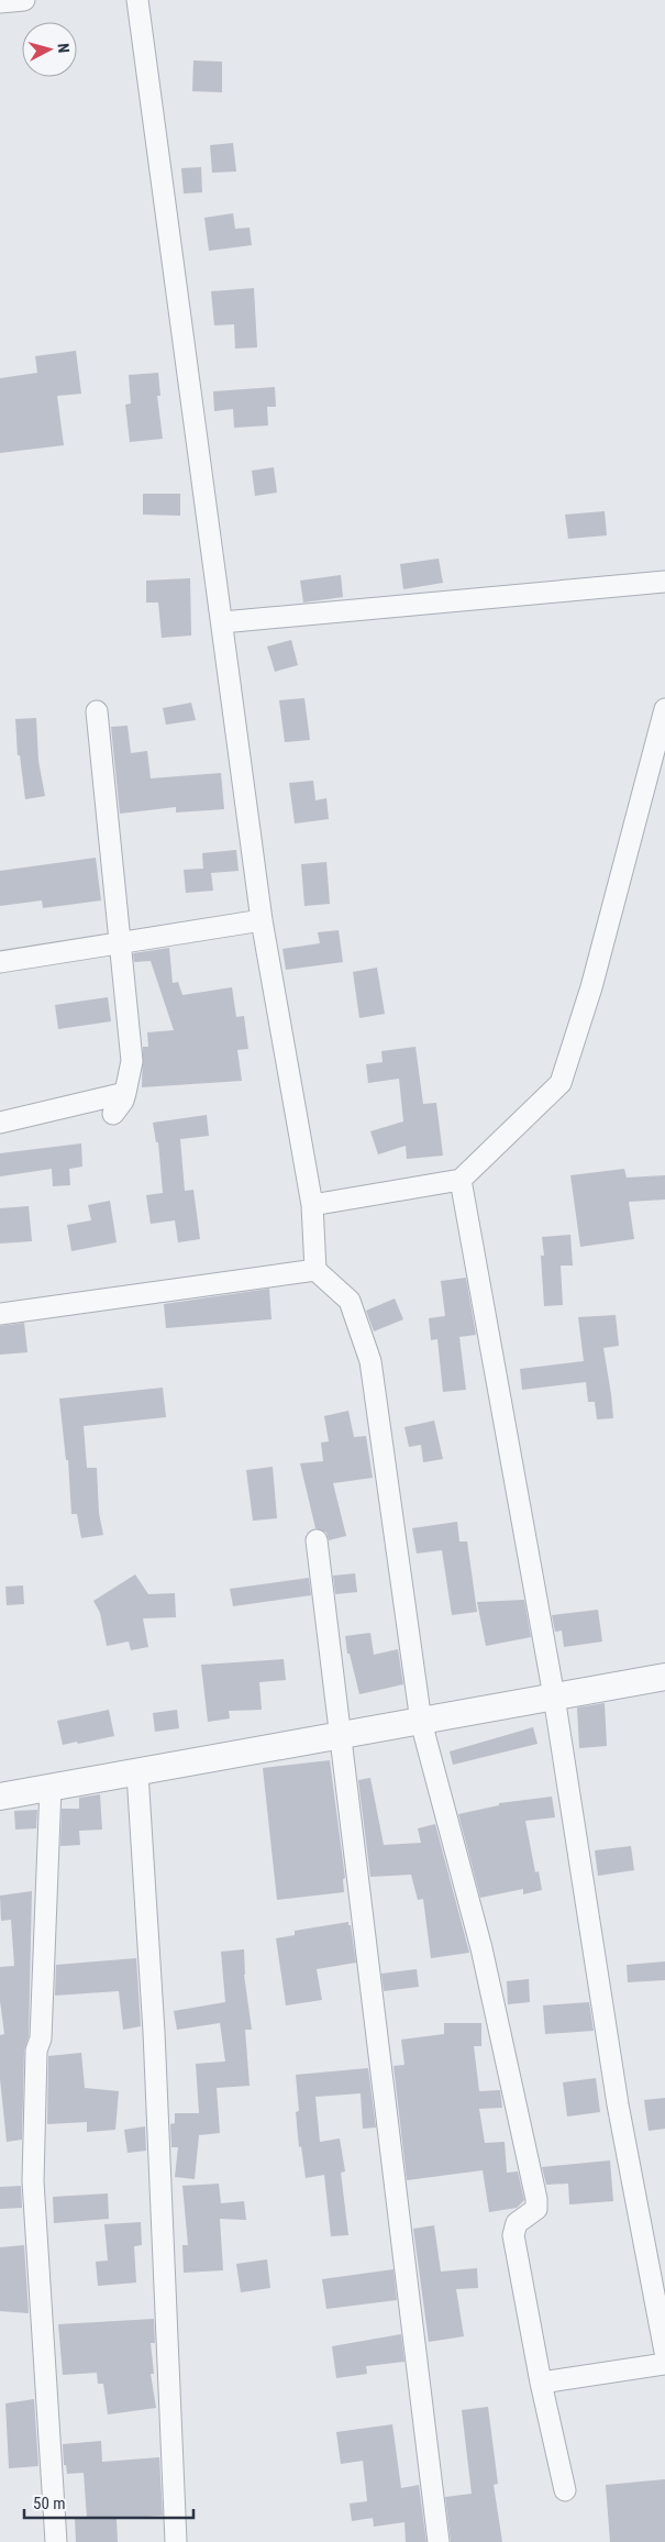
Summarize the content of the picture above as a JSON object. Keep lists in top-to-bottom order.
{
  "scale_bar": "50 m",
  "north": "right"
}
